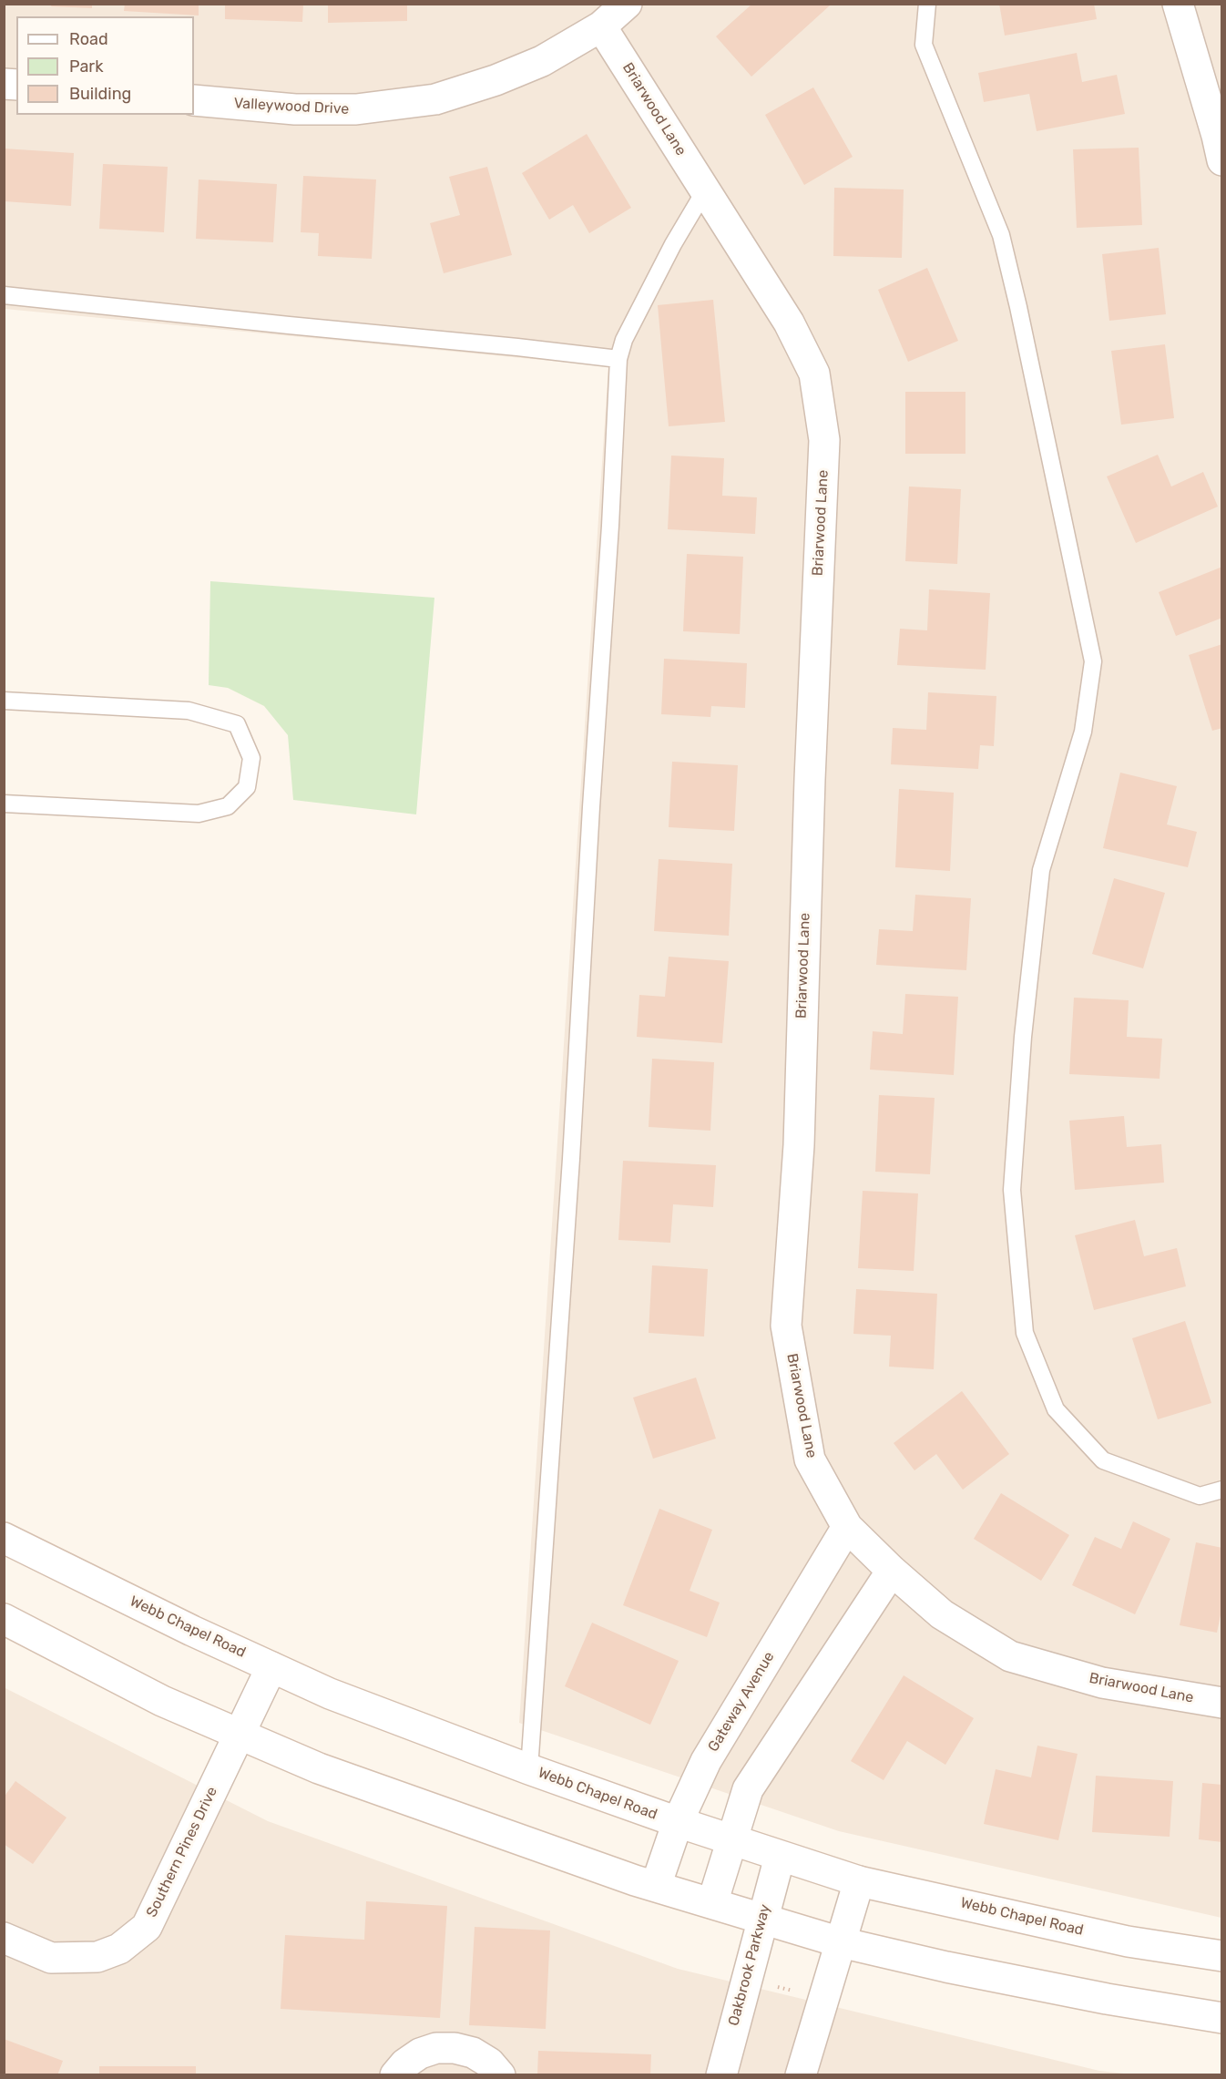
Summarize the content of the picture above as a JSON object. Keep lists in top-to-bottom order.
{
  "streets": {
    "street": [
      "Valleywood Drive",
      "Briarwood Lane",
      "Webb Chapel Road",
      "Gateway Avenue",
      "Southern Pines Drive",
      "Oakbrook Parkway"
    ]
  },
  "crossings": [
    ["Valleywood Drive", "Briarwood Lane"],
    ["Briarwood Lane", "Gateway Avenue"],
    ["Webb Chapel Road", "Gateway Avenue"],
    ["Webb Chapel Road", "Southern Pines Drive"],
    ["Webb Chapel Road", "Oakbrook Parkway"]
  ],
  "legend": ["Road", "Park", "Building"]
}
